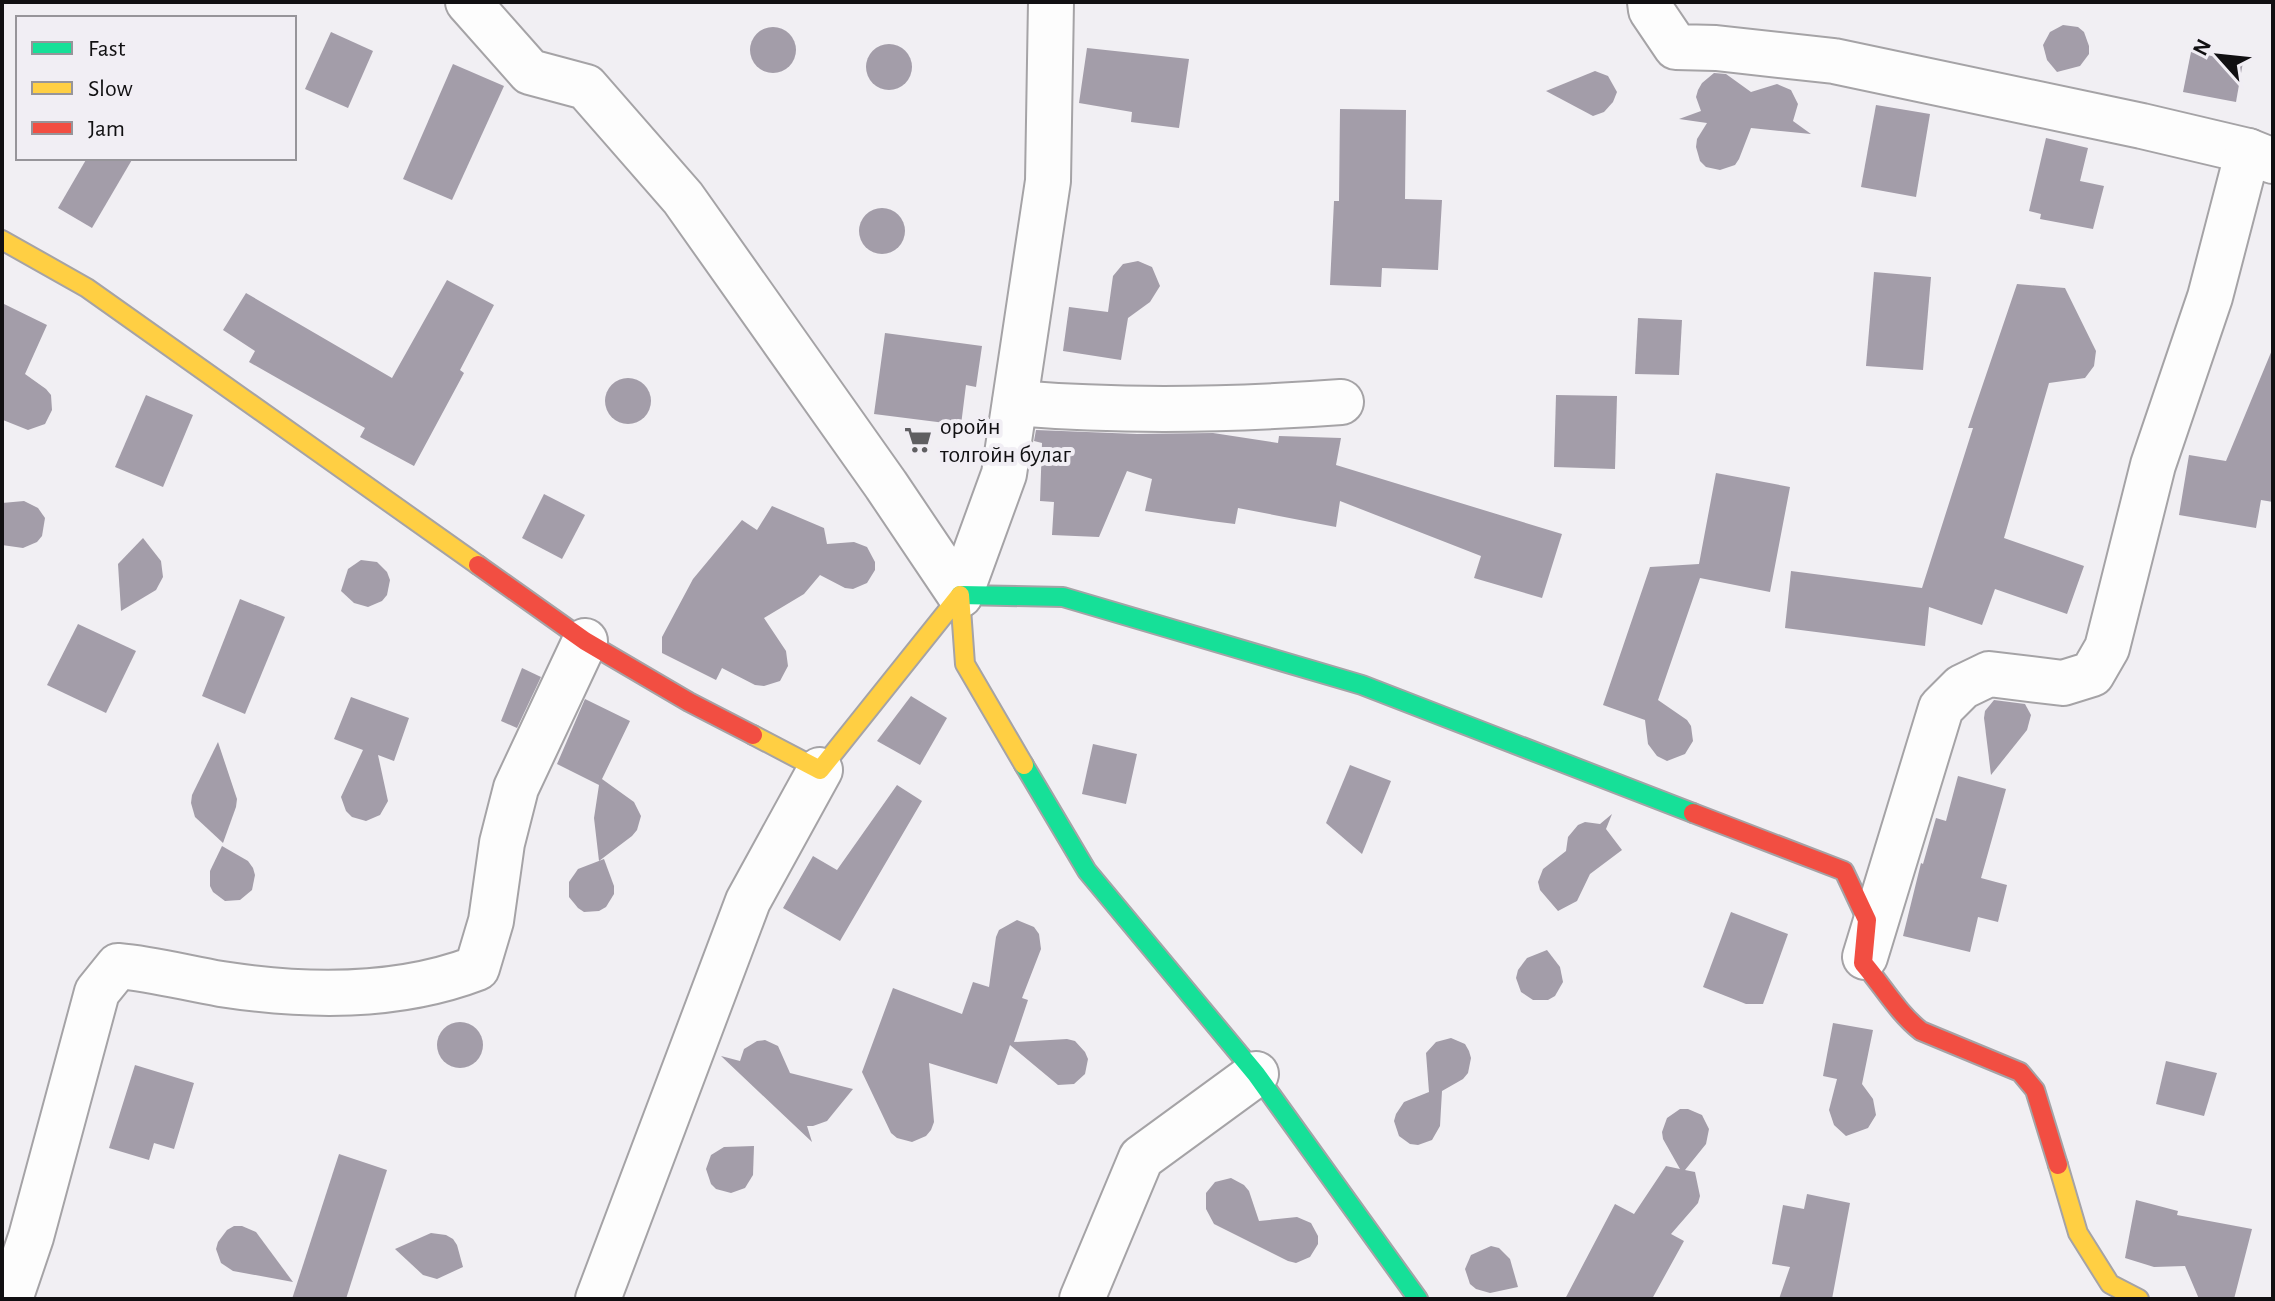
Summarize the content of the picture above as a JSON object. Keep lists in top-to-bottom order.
{
  "places": {
    "supermarket": ["оройн толгойн булаг"]
  },
  "legend": ["Fast", "Slow", "Jam"],
  "north": "top left"
}
